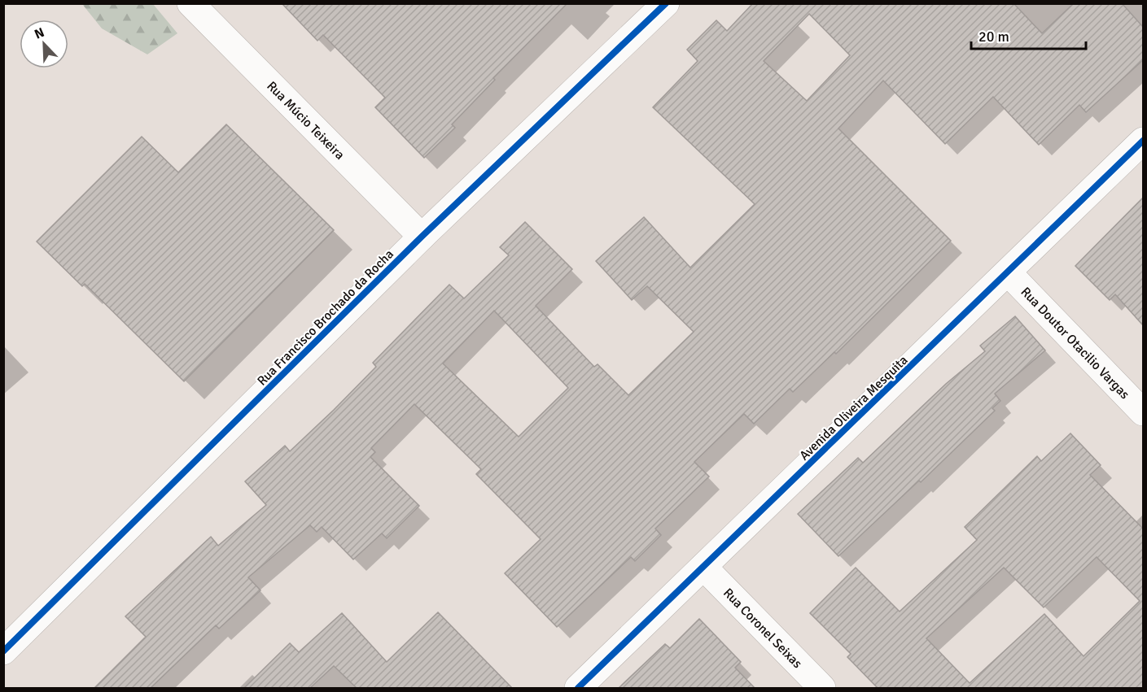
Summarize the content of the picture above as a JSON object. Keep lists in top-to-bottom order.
{
  "streets": {
    "street": [
      "Rua Múcio Teixeira",
      "Rua Francisco Brochado da Rocha",
      "Rua Doutor Otacilio Vargas",
      "Avenida Oliveira Mesquita",
      "Rua Coronel Seixas"
    ]
  },
  "crossings": [
    ["Rua Múcio Teixeira", "Rua Francisco Brochado da Rocha"],
    ["Rua Doutor Otacilio Vargas", "Avenida Oliveira Mesquita"],
    ["Avenida Oliveira Mesquita", "Rua Coronel Seixas"]
  ],
  "scale_bar": "20 m",
  "north": "top left"
}
